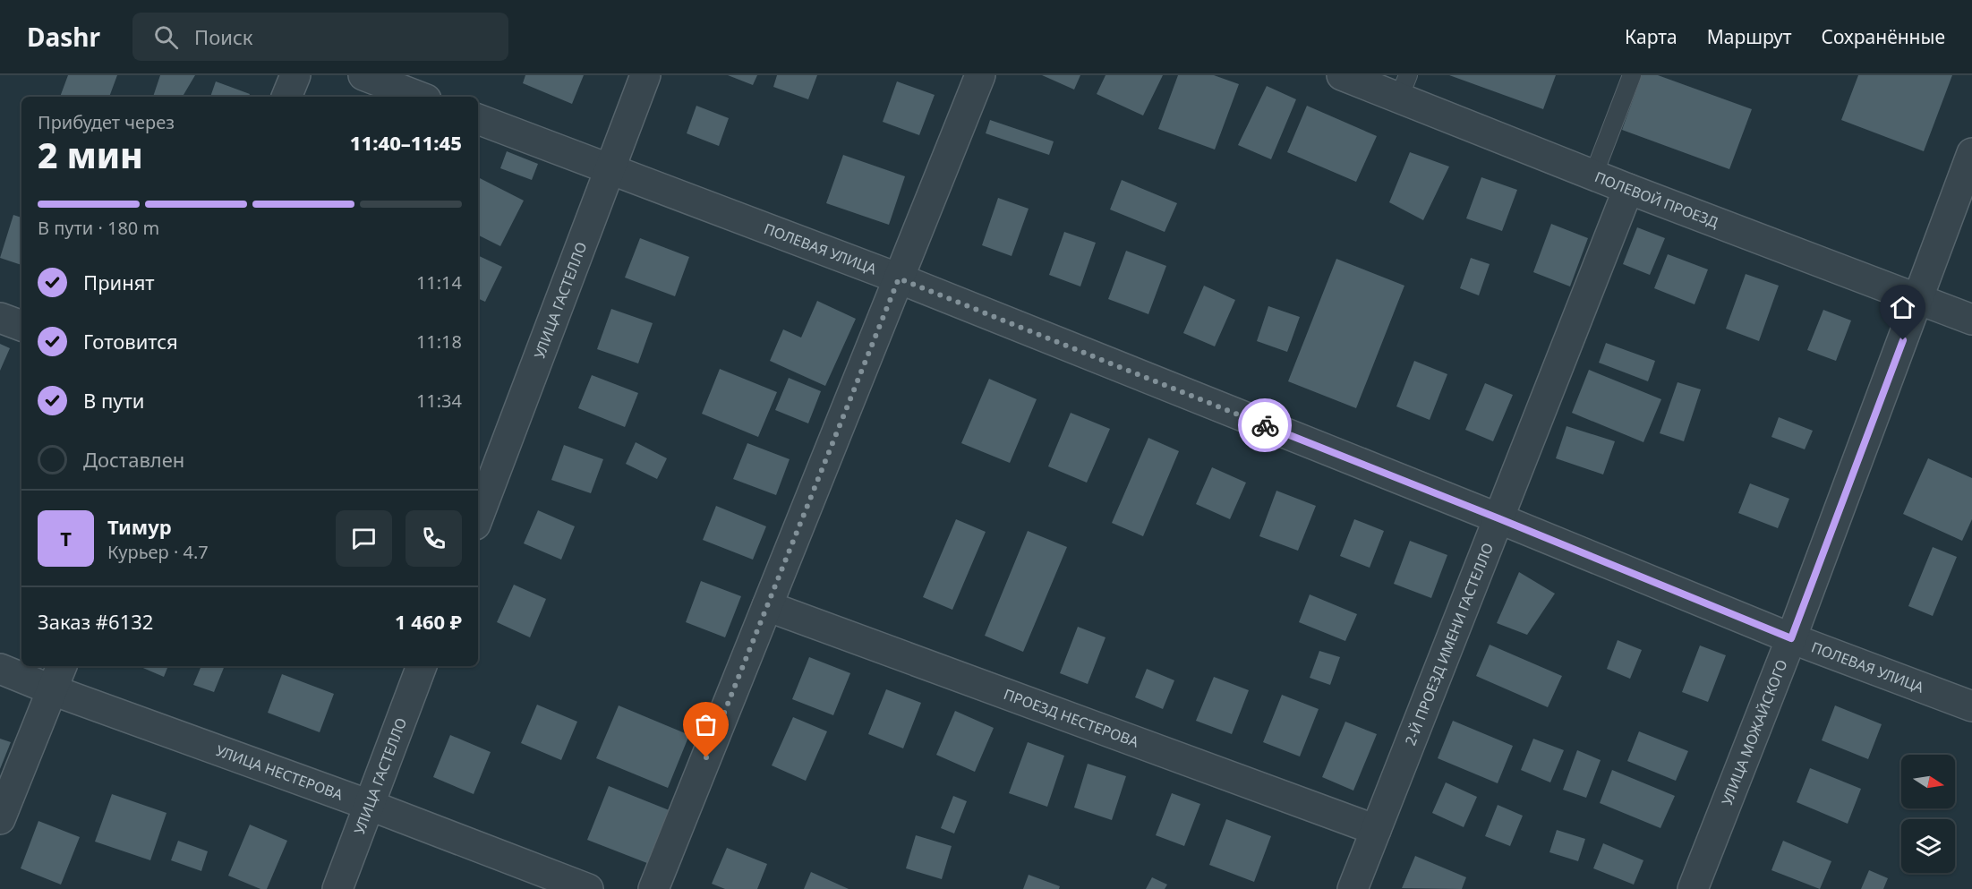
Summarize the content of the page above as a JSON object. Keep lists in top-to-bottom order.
{
  "streets": {
    "street": [
      "ПОЛЕВОЙ ПРОЕЗД",
      "ПОЛЕВАЯ УЛИЦА",
      "УЛИЦА ГАСТЕЛЛО",
      "2-Й ПРОЕЗД ИМЕНИ ГАСТЕЛЛО",
      "ПРОЕЗД НЕСТЕРОВА",
      "УЛИЦА МОЖАЙСКОГО",
      "УЛИЦА НЕСТЕРОВА"
    ]
  },
  "crossings": [
    ["ПОЛЕВОЙ ПРОЕЗД", "2-Й ПРОЕЗД ИМЕНИ ГАСТЕЛЛО"],
    ["ПОЛЕВОЙ ПРОЕЗД", "УЛИЦА МОЖАЙСКОГО"],
    ["ПОЛЕВАЯ УЛИЦА", "УЛИЦА ГАСТЕЛЛО"],
    ["ПОЛЕВАЯ УЛИЦА", "2-Й ПРОЕЗД ИМЕНИ ГАСТЕЛЛО"],
    ["ПОЛЕВАЯ УЛИЦА", "УЛИЦА МОЖАЙСКОГО"],
    ["УЛИЦА ГАСТЕЛЛО", "УЛИЦА НЕСТЕРОВА"],
    ["2-Й ПРОЕЗД ИМЕНИ ГАСТЕЛЛО", "ПРОЕЗД НЕСТЕРОВА"]
  ],
  "north": "right",
  "page": {
    "header": "Dashr",
    "search": "Поиск",
    "nav": ["Карта", "Маршрут", "Сохранённые"],
    "heading": ["2 мин", "Прибудет через", "11:40–11:45"],
    "panel": [
      "Тимур",
      "Курьер · 4.7",
      "Заказ #6132",
      "1 460 ₽"
    ],
    "bar": "В пути · 180 m",
    "list": [
      ["Принят", "11:14"],
      ["Готовится", "11:18"],
      ["В пути", "11:34"],
      "Доставлен"
    ],
    "round": "Т"
  }
}
